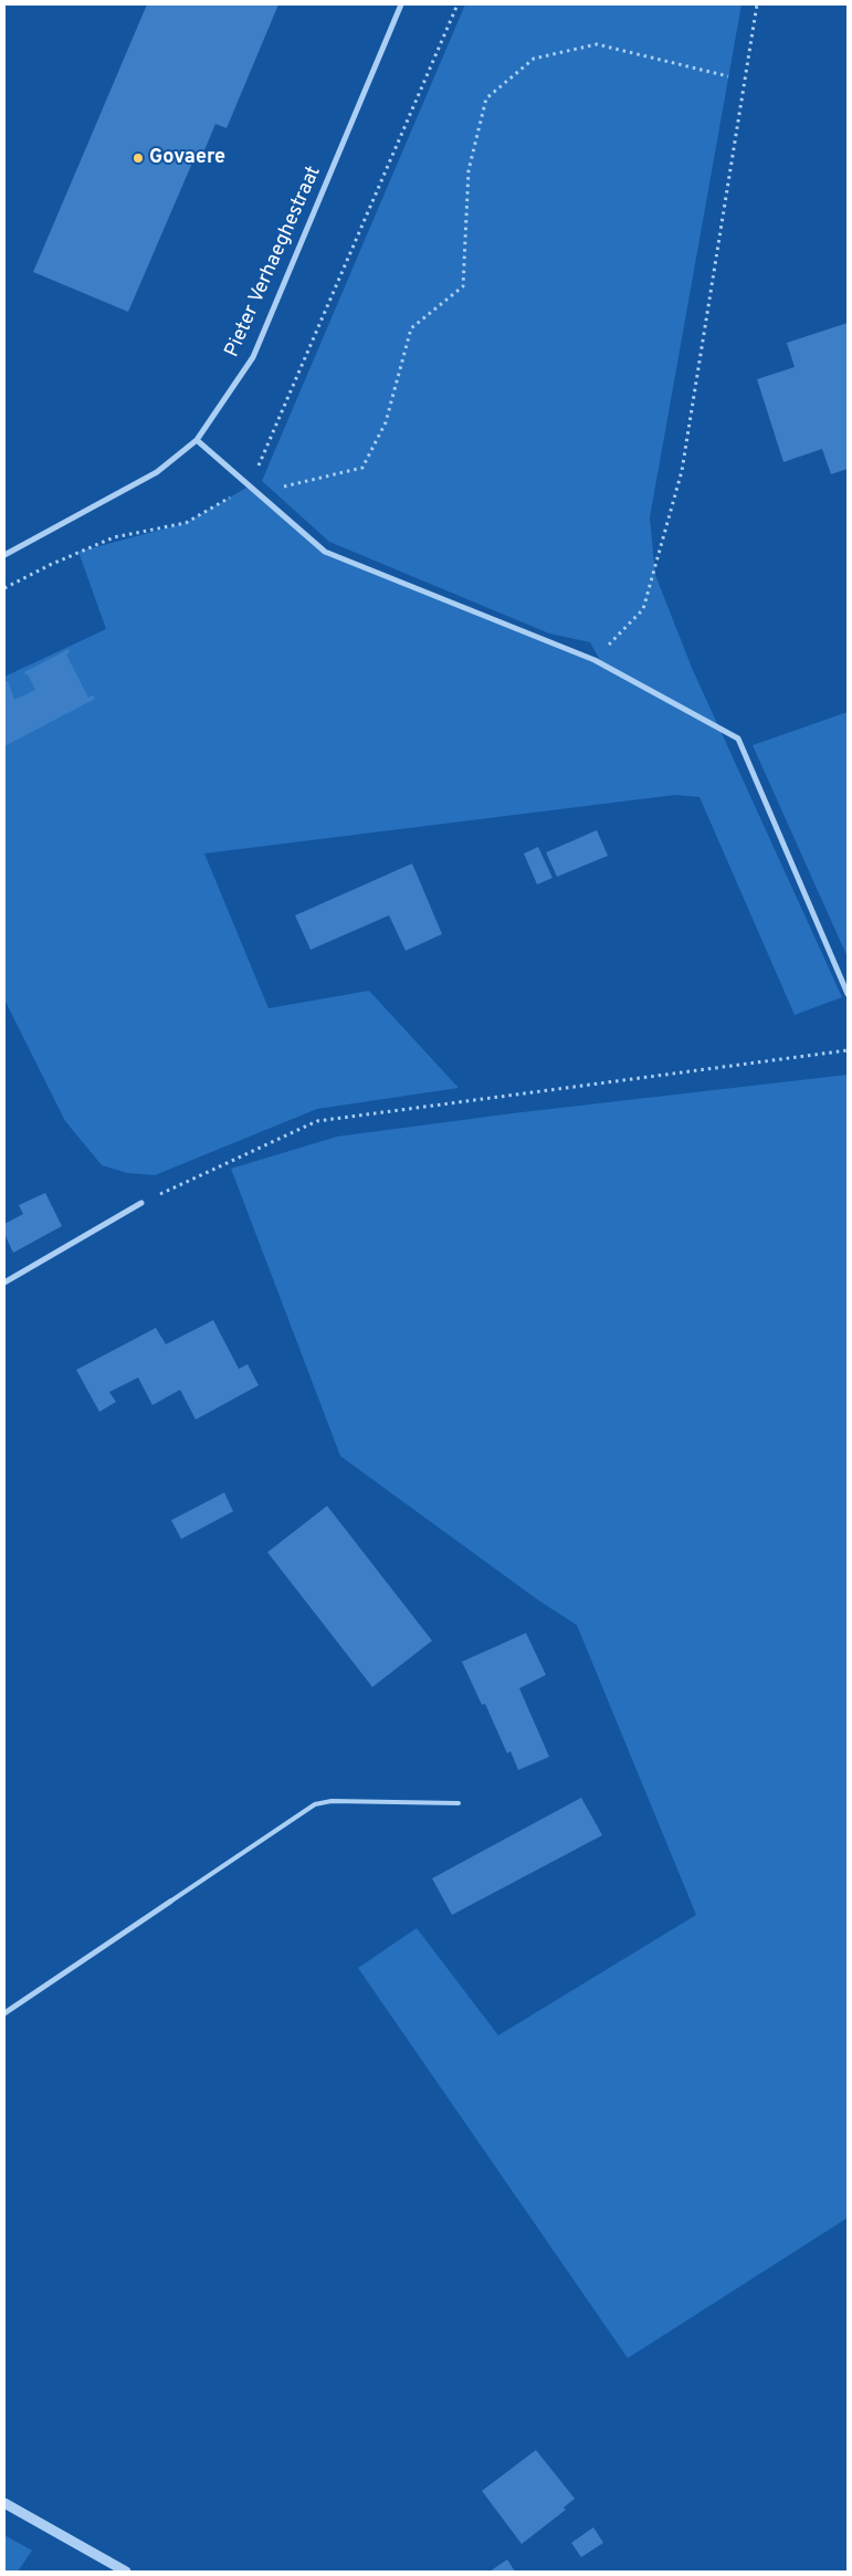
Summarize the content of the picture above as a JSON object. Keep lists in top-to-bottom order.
{
  "streets": {
    "street": ["Pieter Verhaeghestraat"]
  },
  "places": ["Govaere"]
}
